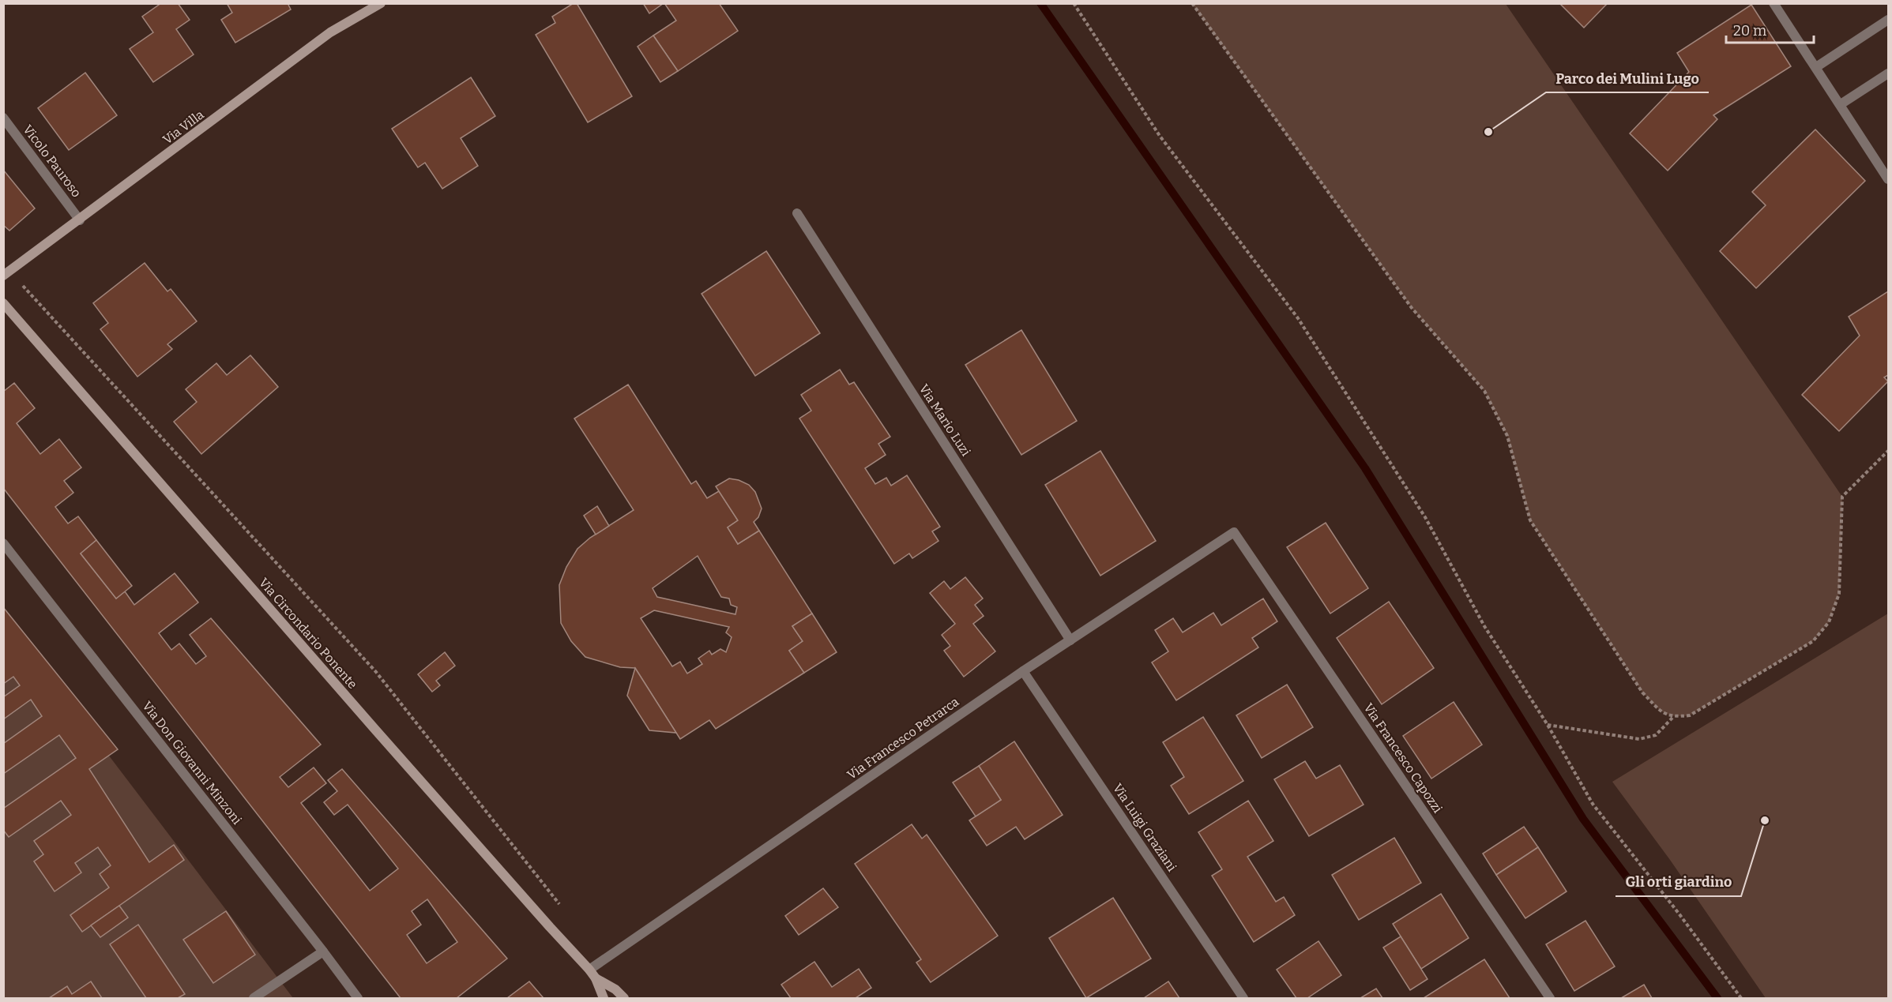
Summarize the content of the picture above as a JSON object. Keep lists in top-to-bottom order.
{
  "streets": {
    "street": [
      "Via Villa",
      "Vicolo Pauroso",
      "Via Mario Luzi",
      "Via Circondario Ponente",
      "Via Francesco Petrarca",
      "Via Francesco Capozzi",
      "Via Don Giovanni Minzoni",
      "Via Luigi Graziani"
    ]
  },
  "crossings": [
    ["Via Villa", "Vicolo Pauroso"],
    ["Via Mario Luzi", "Via Francesco Petrarca"],
    ["Via Circondario Ponente", "Via Francesco Petrarca"],
    ["Via Francesco Petrarca", "Via Francesco Capozzi"],
    ["Via Francesco Petrarca", "Via Luigi Graziani"]
  ],
  "places": ["Parco dei Mulini Lugo", "Gli orti giardino"],
  "scale_bar": "20 m"
}
